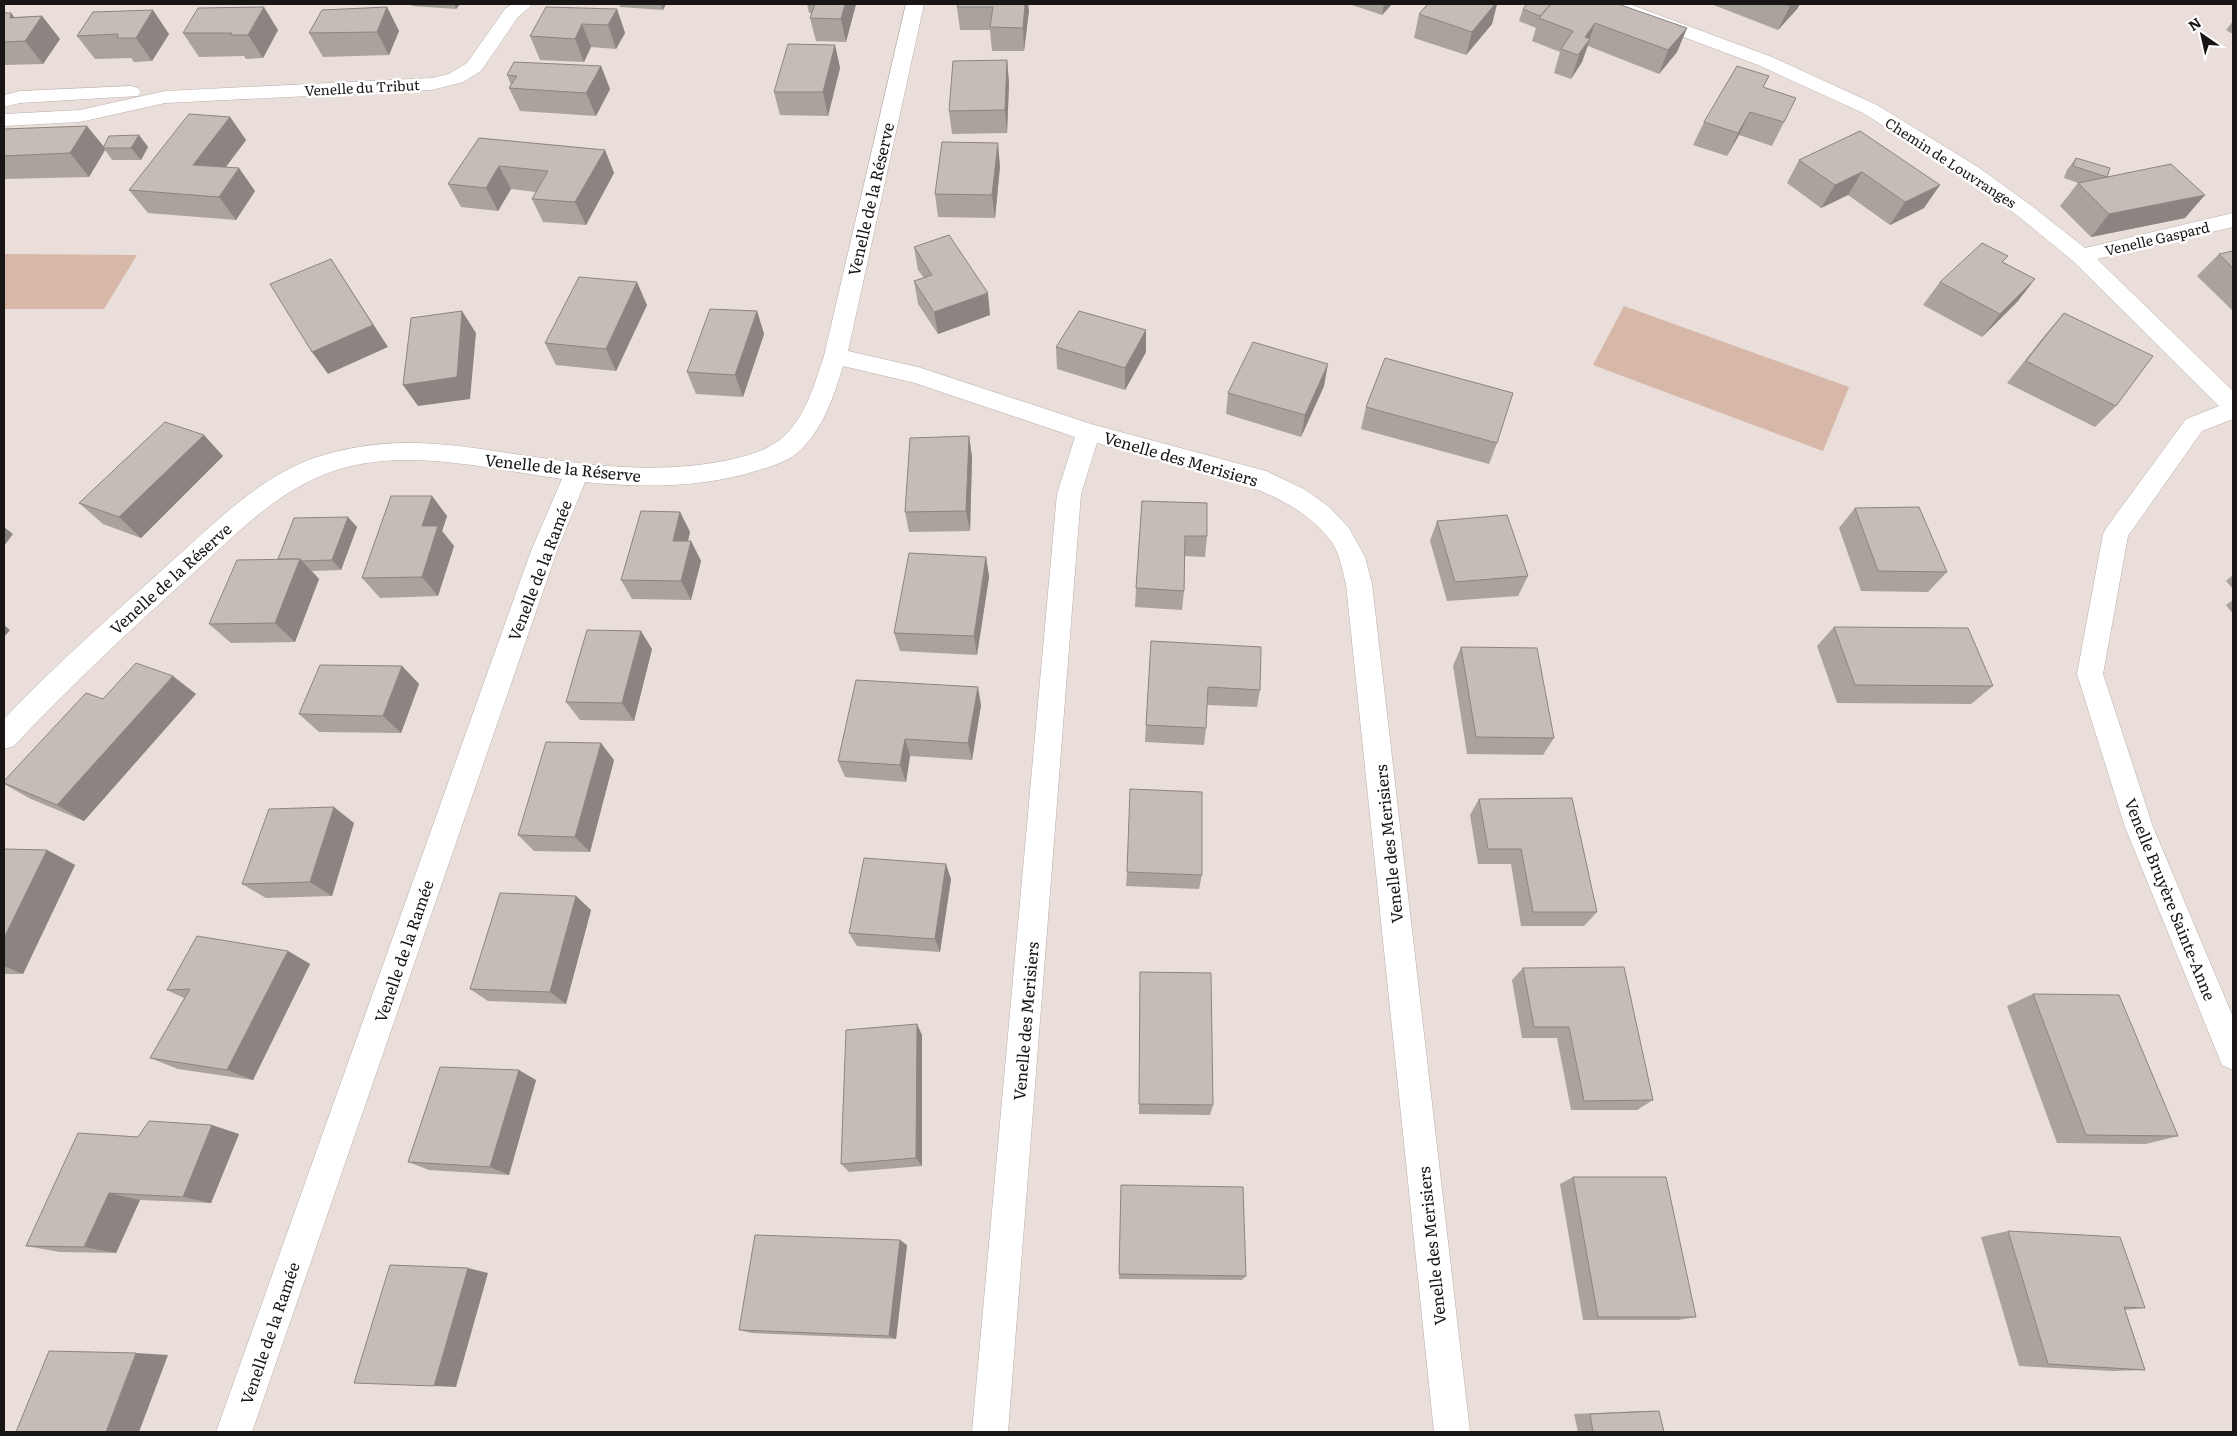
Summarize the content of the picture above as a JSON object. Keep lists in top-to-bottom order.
{
  "streets": {
    "street": [
      "Venelle du Tribut",
      "Chemin de Louvranges",
      "Venelle de la Réserve",
      "Venelle Gaspard",
      "Venelle des Merisiers",
      "Venelle de la Ramée",
      "Venelle Bruyère Sainte-Anne"
    ]
  },
  "crossings": [
    ["Chemin de Louvranges", "Venelle Gaspard"],
    ["Venelle de la Réserve", "Venelle des Merisiers"],
    ["Venelle de la Réserve", "Venelle de la Ramée"]
  ],
  "north": "top left"
}
